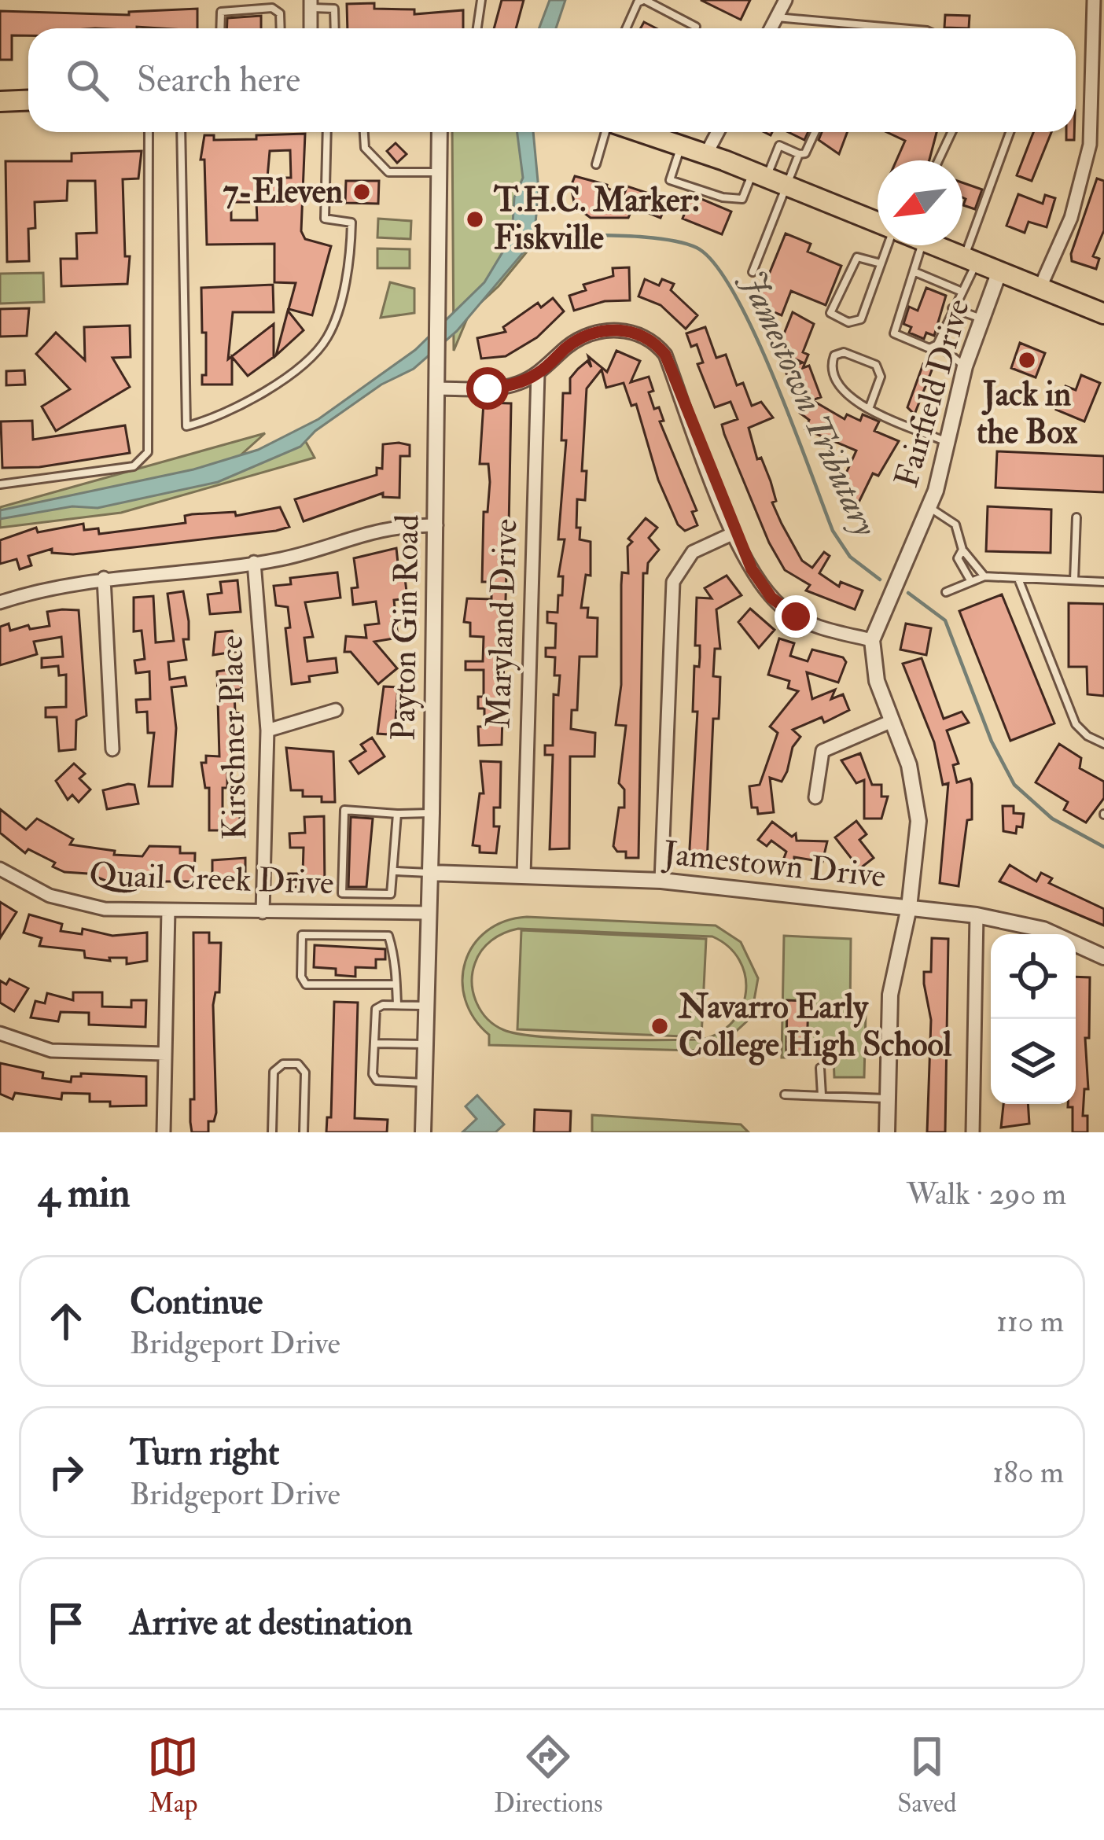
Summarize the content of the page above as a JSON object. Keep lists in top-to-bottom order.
{
  "streets": {
    "street": [
      "Fairfield Drive",
      "Maryland Drive",
      "Payton Gin Road",
      "Kirschner Place",
      "Jamestown Drive",
      "Quail Creek Drive"
    ]
  },
  "crossings": [
    ["Maryland Drive", "Jamestown Drive"],
    ["Payton Gin Road", "Jamestown Drive"],
    ["Payton Gin Road", "Quail Creek Drive"],
    ["Kirschner Place", "Quail Creek Drive"]
  ],
  "water": ["Jamestown Tributary"],
  "places": [
    "7-Eleven",
    "T.H.C. Marker: Fiskville",
    "Jack in the Box",
    "Navarro Early College High School"
  ],
  "north": "bottom left",
  "page": {
    "search": "Search here",
    "heading": ["4 min", "Walk · 290 m"],
    "list": [
      ["Continue", "Bridgeport Drive", "110 m"],
      ["Turn right", "Bridgeport Drive", "180 m"],
      "Arrive at destination"
    ],
    "nav": ["Map", "Directions", "Saved"]
  }
}
